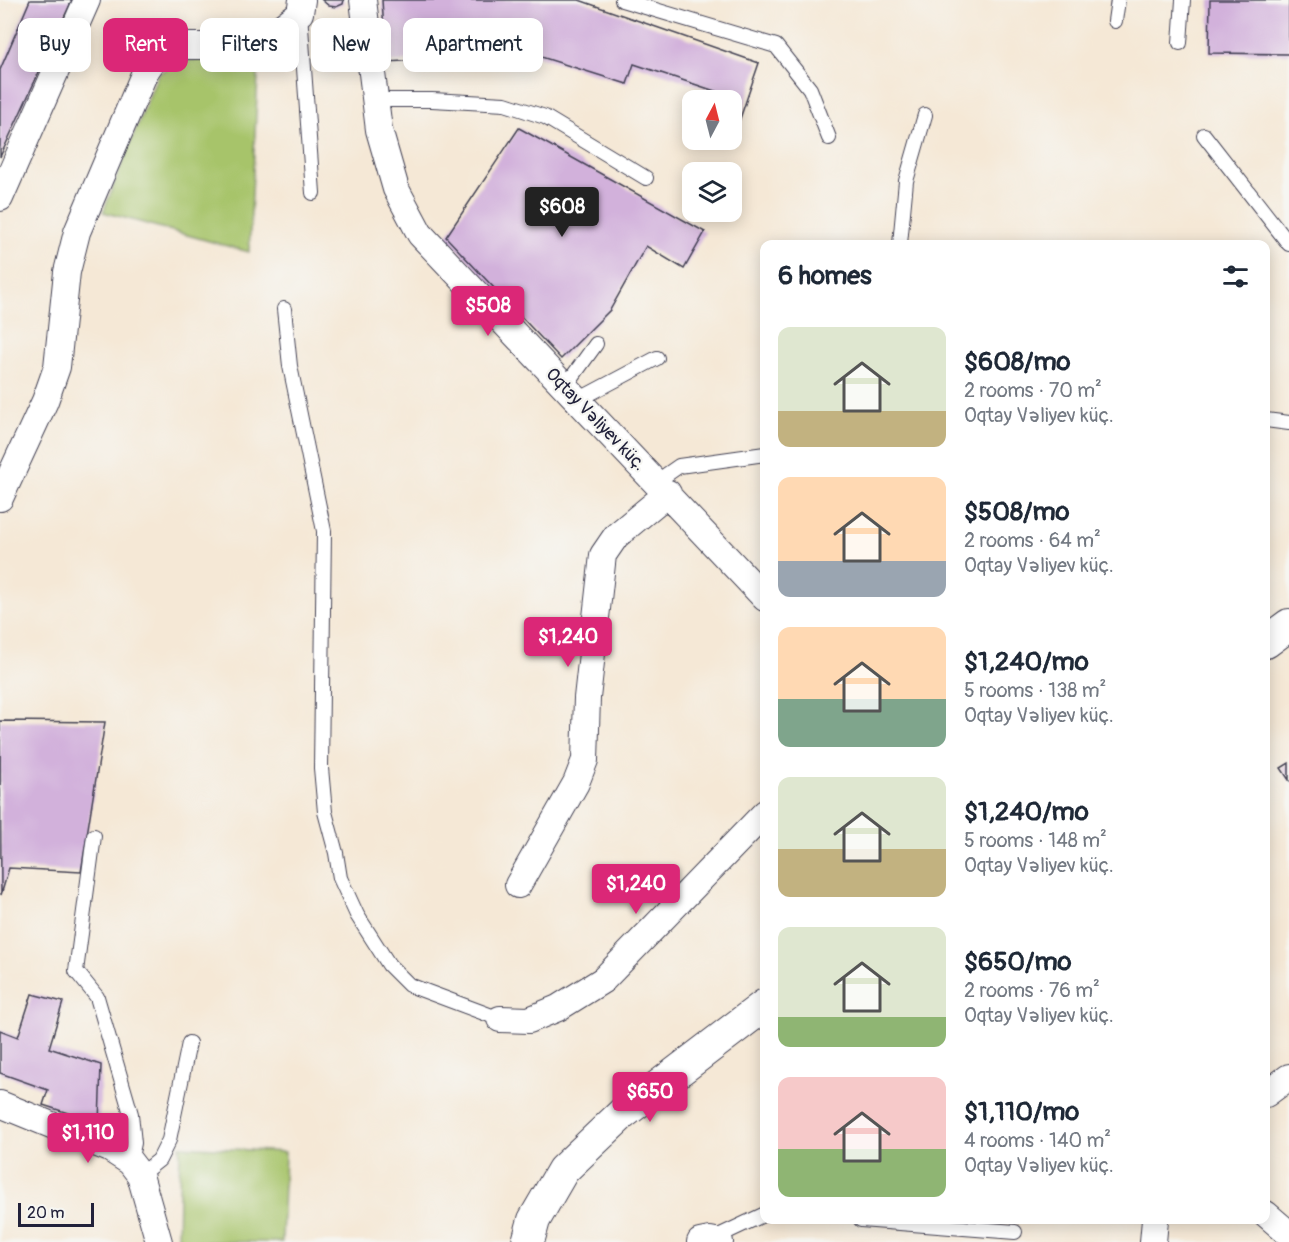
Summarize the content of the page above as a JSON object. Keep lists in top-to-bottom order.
{
  "streets": {
    "street": ["Oqtay Vəliyev küç."]
  },
  "scale_bar": "20 m",
  "north": "top",
  "page": {
    "chip": [
      "Buy",
      "Rent",
      "Filters",
      "New",
      "Apartment"
    ],
    "price": [
      "$608",
      "$508",
      "$1,240",
      "$1,240",
      "$650",
      "$1,110"
    ],
    "heading": "6 homes",
    "list": [
      {
        "name": "$608/mo",
        "note": "2 rooms · 70 m² · Oqtay Vəliyev küç."
      },
      {
        "name": "$508/mo",
        "note": "2 rooms · 64 m² · Oqtay Vəliyev küç."
      },
      {
        "name": "$1,240/mo",
        "note": "5 rooms · 138 m² · Oqtay Vəliyev küç."
      },
      {
        "name": "$1,240/mo",
        "note": "5 rooms · 148 m² · Oqtay Vəliyev küç."
      },
      {
        "name": "$650/mo",
        "note": "2 rooms · 76 m² · Oqtay Vəliyev küç."
      },
      {
        "name": "$1,110/mo",
        "note": "4 rooms · 140 m² · Oqtay Vəliyev küç."
      }
    ],
    "scale": "20 m"
  }
}
